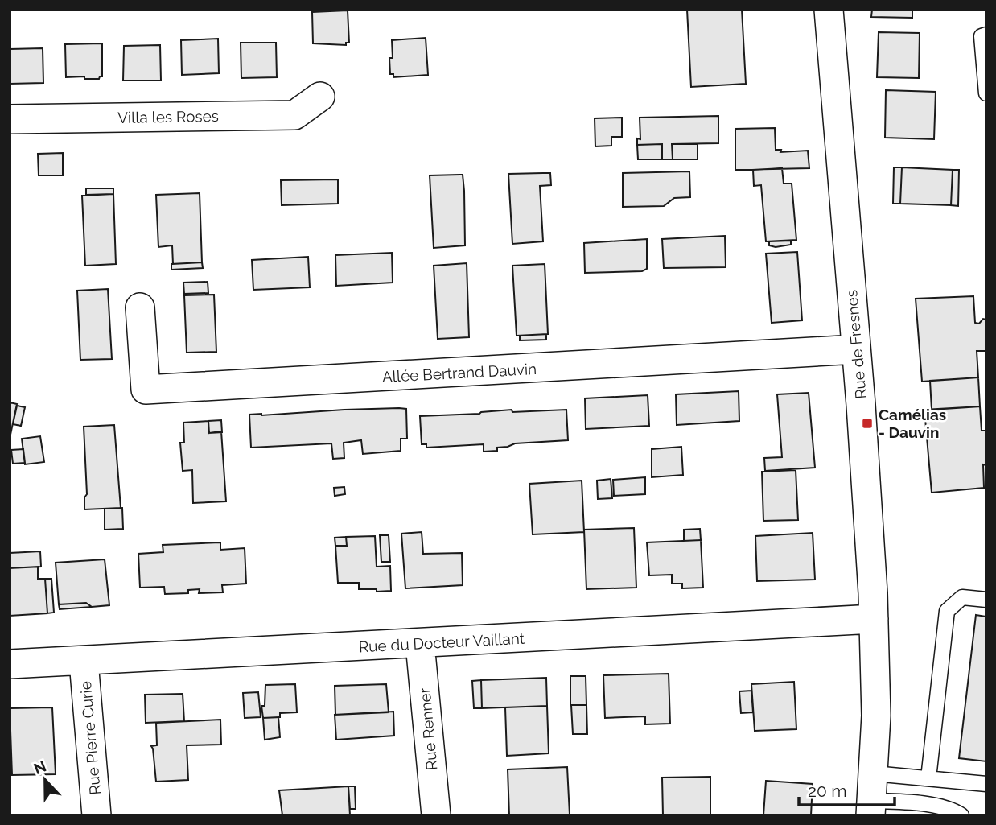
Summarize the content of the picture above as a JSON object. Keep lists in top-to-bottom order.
{
  "streets": {
    "street": [
      "Villa les Roses",
      "Rue de Fresnes",
      "Allée Bertrand Dauvin",
      "Rue du Docteur Vaillant",
      "Rue Renner",
      "Rue Pierre Curie"
    ]
  },
  "crossings": [
    ["Rue de Fresnes", "Allée Bertrand Dauvin"],
    ["Rue de Fresnes", "Rue du Docteur Vaillant"],
    ["Rue du Docteur Vaillant", "Rue Renner"],
    ["Rue du Docteur Vaillant", "Rue Pierre Curie"]
  ],
  "places": {
    "transit": ["Camélias - Dauvin"]
  },
  "scale_bar": "20 m",
  "north": "top"
}
